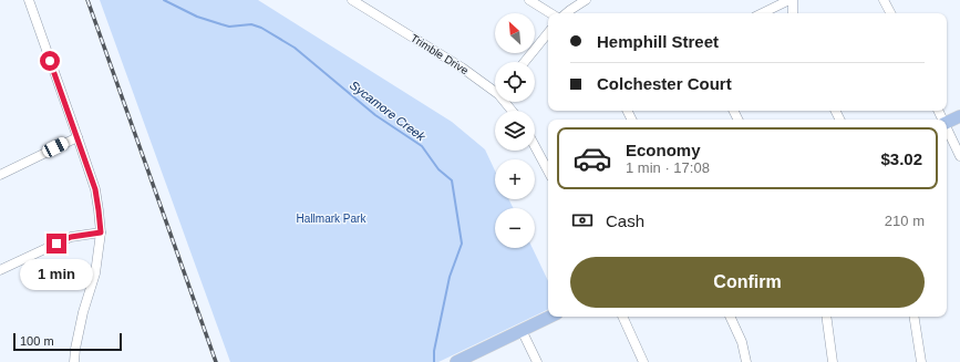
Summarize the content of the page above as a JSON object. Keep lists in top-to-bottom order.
{
  "streets": {
    "street": ["Trimble Drive"]
  },
  "water": ["Sycamore Creek"],
  "parks": ["Hallmark Park"],
  "scale_bar": "100 m",
  "north": "top left",
  "page": {
    "map_buttons": ["+", "−"],
    "banner": ["Hemphill Street", "Colchester Court"],
    "list": [
      {
        "name": "Economy",
        "note": "1 min · 17:08",
        "value": "$3.02"
      }
    ],
    "pay": ["Cash", "210 m"],
    "buttons": "Confirm",
    "bubble": "1 min",
    "scale": "100 m"
  }
}
